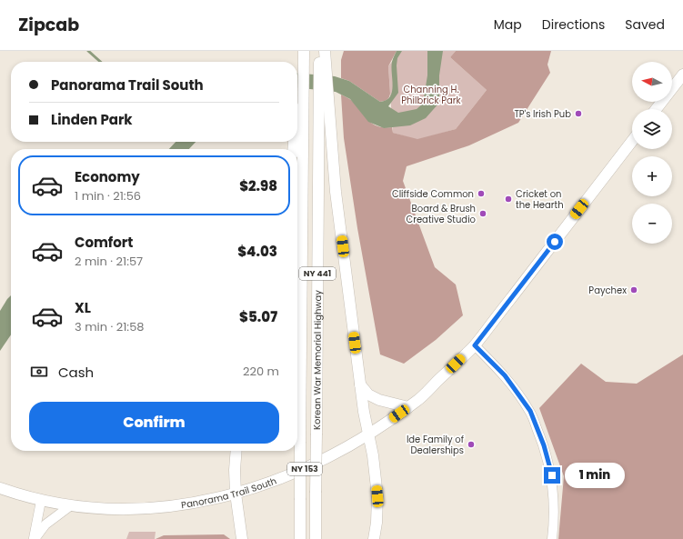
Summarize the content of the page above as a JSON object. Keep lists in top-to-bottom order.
{
  "streets": {
    "main road": [
      "NY 441",
      "Korean War Memorial Highway",
      "NY 153",
      "Panorama Trail South"
    ]
  },
  "parks": ["Channing H. Philbrick Park"],
  "places": [
    "TP's Irish Pub",
    "Cliffside Common",
    "Cricket on the Hearth",
    "Board & Brush Creative Studio",
    "Paychex",
    "Ide Family of Dealerships"
  ],
  "north": "left",
  "page": {
    "header": "Zipcab",
    "nav": ["Map", "Directions", "Saved"],
    "map_buttons": ["+", "−"],
    "banner": ["Panorama Trail South", "Linden Park"],
    "list": [
      {
        "name": "Economy",
        "note": "1 min · 21:56",
        "value": "$2.98"
      },
      {
        "name": "Comfort",
        "note": "2 min · 21:57",
        "value": "$4.03"
      },
      {
        "name": "XL",
        "note": "3 min · 21:58",
        "value": "$5.07"
      }
    ],
    "pay": ["Cash", "220 m"],
    "buttons": "Confirm",
    "bubble": "1 min"
  }
}
